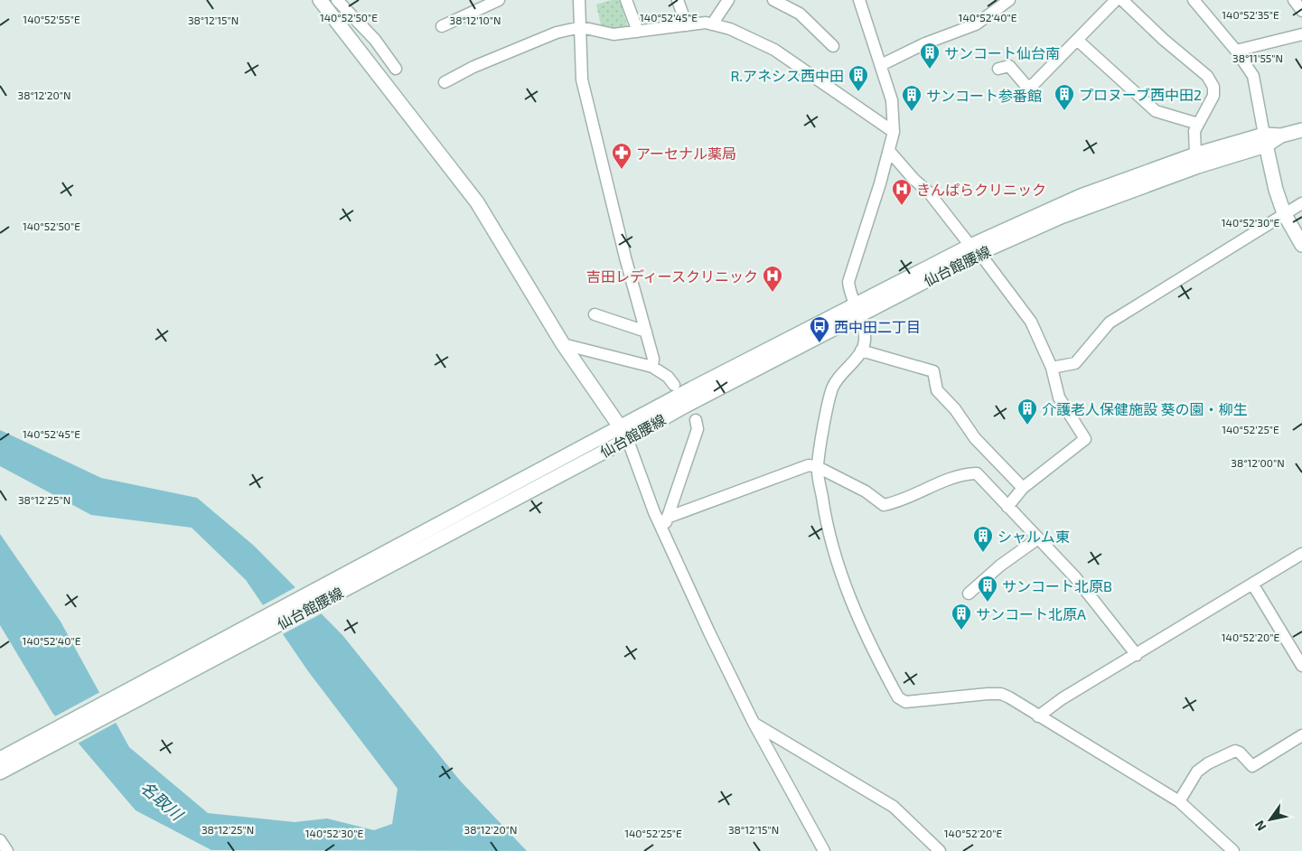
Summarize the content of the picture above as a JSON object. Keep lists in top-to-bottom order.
{
  "streets": {
    "main road": ["仙台館腰線"]
  },
  "water": ["名取川"],
  "places": {
    "building": [
      "サンコート仙台南",
      "R.アネシス西中田",
      "プロヌーブ西中田2",
      "サンコート参番館",
      "介護老人保健施設 葵の園・柳生",
      "シャルム東",
      "サンコート北原B",
      "サンコート北原A"
    ],
    "pharmacy": ["アーセナル薬局"],
    "hospital": ["きんぱらクリニック", "吉田レディースクリニック"],
    "bus stop": ["西中田二丁目"]
  },
  "north": "bottom left",
  "coordinates": [
    "140°52'35\"E",
    "140°52'50\"E",
    "140°52'45\"E",
    "140°52'40\"E",
    "140°52'55\"E",
    "38°12'15\"N",
    "38°12'10\"N",
    "38°11'55\"N",
    "38°12'20\"N",
    "140°52'30\"E",
    "140°52'25\"E",
    "38°12'00\"N",
    "38°12'25\"N",
    "140°52'20\"E"
  ]
}
